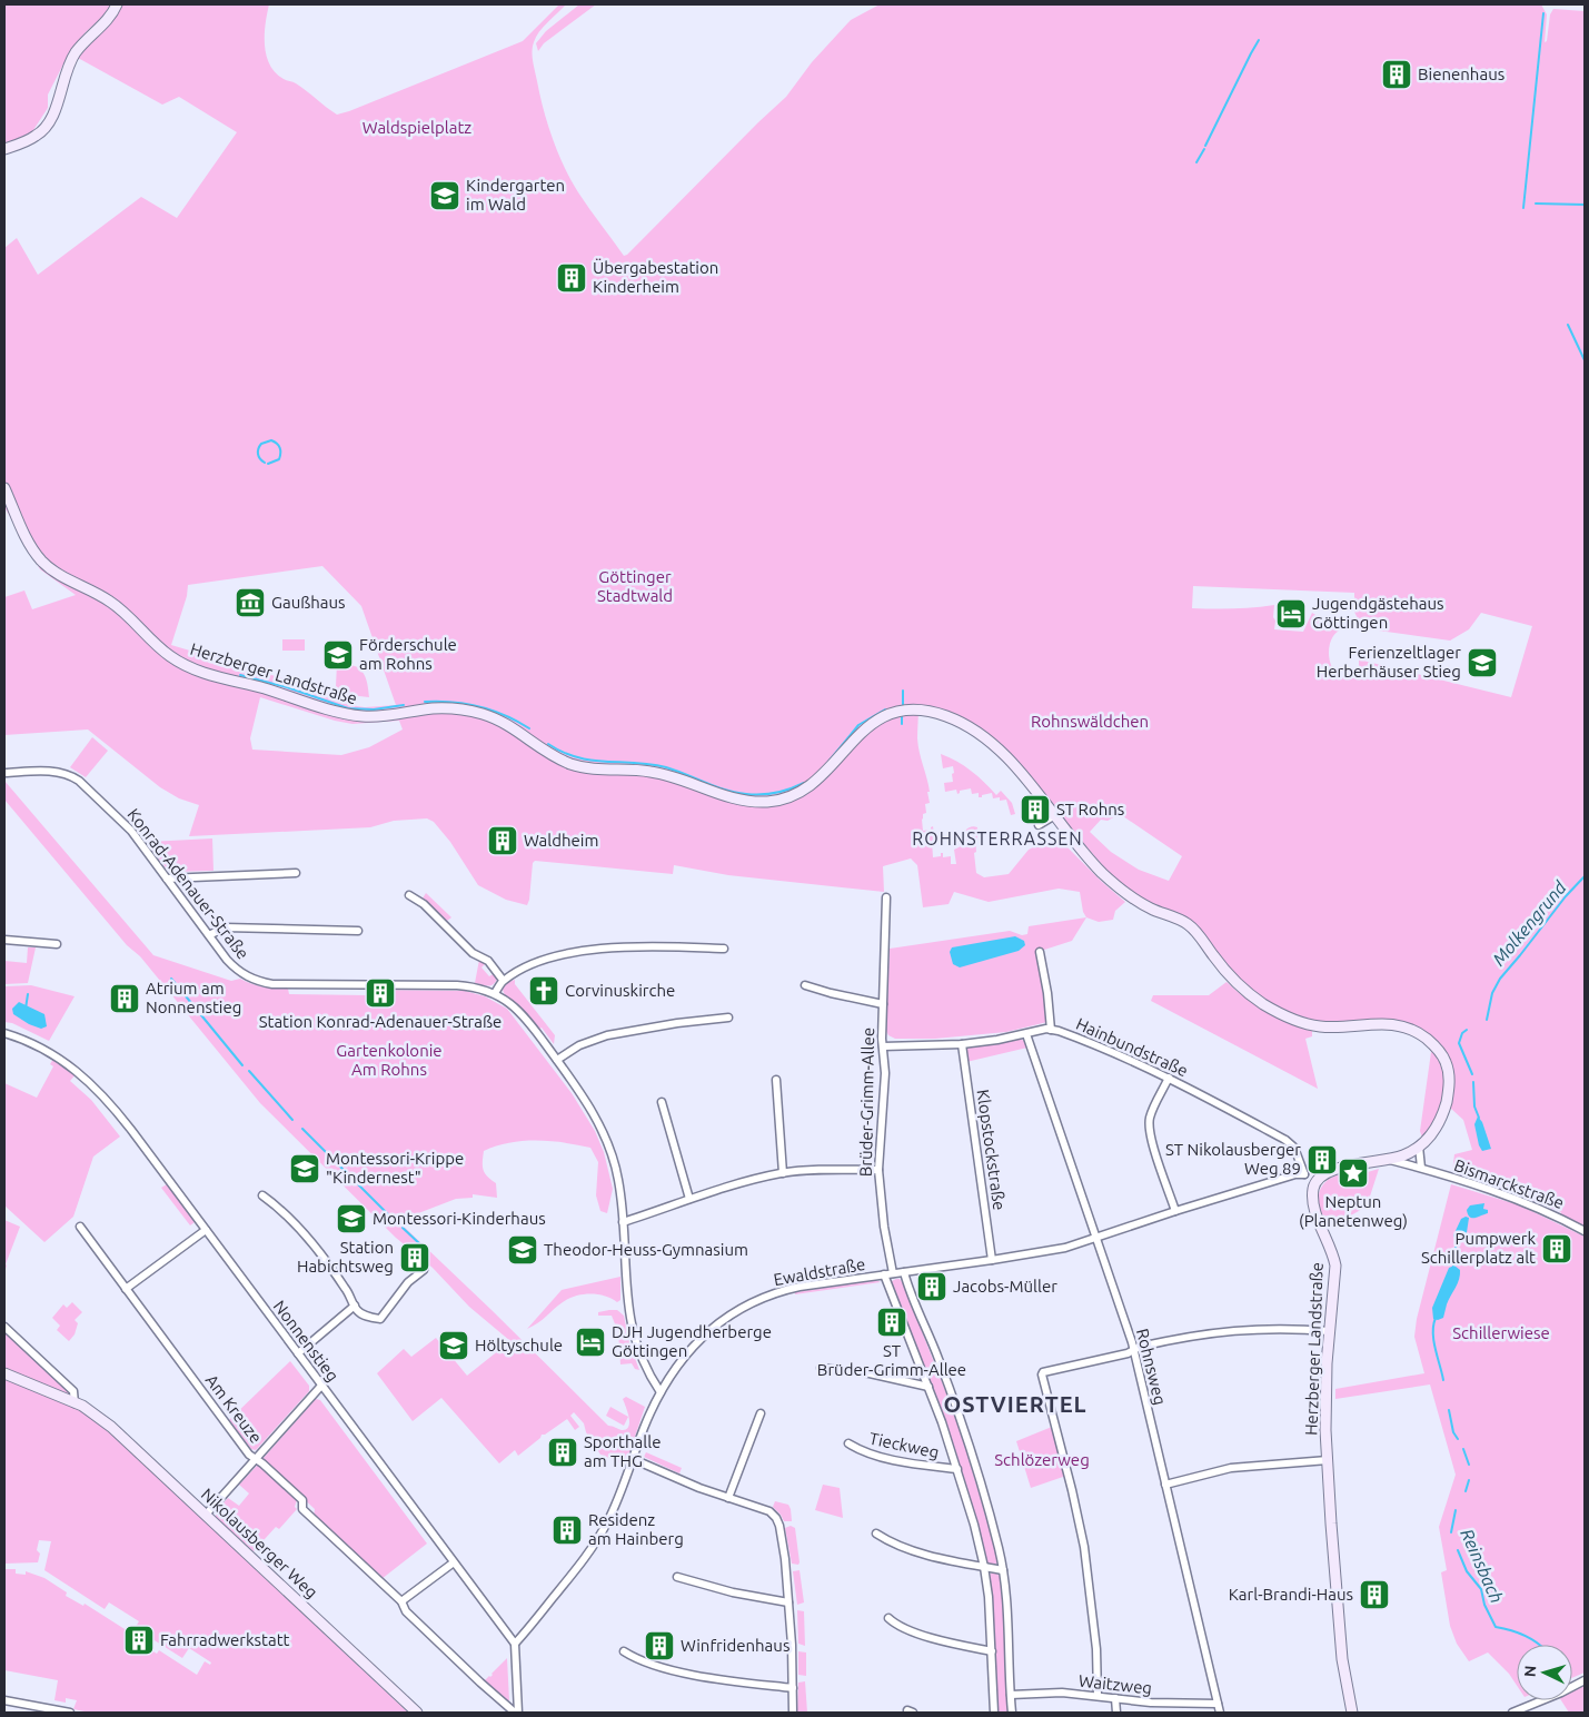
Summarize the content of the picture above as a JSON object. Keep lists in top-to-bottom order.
{
  "streets": {
    "street": [
      "Herzberger Landstraße",
      "Konrad-Adenauer-Straße",
      "Hainbundstraße",
      "Brüder-Grimm-Allee",
      "Klopstockstraße",
      "Bismarckstraße",
      "Ewaldstraße",
      "Nonnenstieg",
      "Rohnsweg",
      "Am Kreuze",
      "Tieckweg",
      "Nikolausberger Weg",
      "Waitzweg"
    ]
  },
  "crossings": [
    ["Herzberger Landstraße", "Bismarckstraße"],
    ["Hainbundstraße", "Brüder-Grimm-Allee"],
    ["Hainbundstraße", "Klopstockstraße"],
    ["Hainbundstraße", "Ewaldstraße"],
    ["Hainbundstraße", "Rohnsweg"],
    ["Brüder-Grimm-Allee", "Ewaldstraße"],
    ["Klopstockstraße", "Ewaldstraße"],
    ["Ewaldstraße", "Nonnenstieg"],
    ["Ewaldstraße", "Rohnsweg"],
    ["Rohnsweg", "Waitzweg"]
  ],
  "districts": ["ROHNSTERRASSEN", "OSTVIERTEL"],
  "water": ["Molkengrund", "Reinsbach"],
  "parks": [
    "Waldspielplatz",
    "Göttinger Stadtwald",
    "Rohnswäldchen",
    "Gartenkolonie Am Rohns",
    "Schillerwiese",
    "Schlözerweg"
  ],
  "places": {
    "building": [
      "Bienenhaus",
      "Übergabestation Kinderheim",
      "ST Rohns",
      "Waldheim",
      "Station Konrad-Adenauer-Straße",
      "Atrium am Nonnenstieg",
      "ST Nikolausberger Weg 89",
      "Pumpwerk Schillerplatz alt",
      "Station Habichtsweg",
      "Jacobs-Müller",
      "ST Brüder-Grimm-Allee",
      "Sporthalle am THG",
      "Residenz am Hainberg",
      "Karl-Brandi-Haus",
      "Fahrradwerkstatt",
      "Winfridenhaus"
    ],
    "school or university": [
      "Kindergarten im Wald",
      "Förderschule am Rohns",
      "Ferienzeltlager Herberhäuser Stieg",
      "Montessori-Krippe \"Kindernest\"",
      "Montessori-Kinderhaus",
      "Theodor-Heuss-Gymnasium",
      "Höltyschule"
    ],
    "museum": ["Gaußhaus"],
    "hotel": ["Jugendgästehaus Göttingen", "DJH Jugendherberge Göttingen"],
    "church": ["Corvinuskirche"],
    "place": ["Neptun (Planetenweg)"]
  },
  "north": "left"
}
